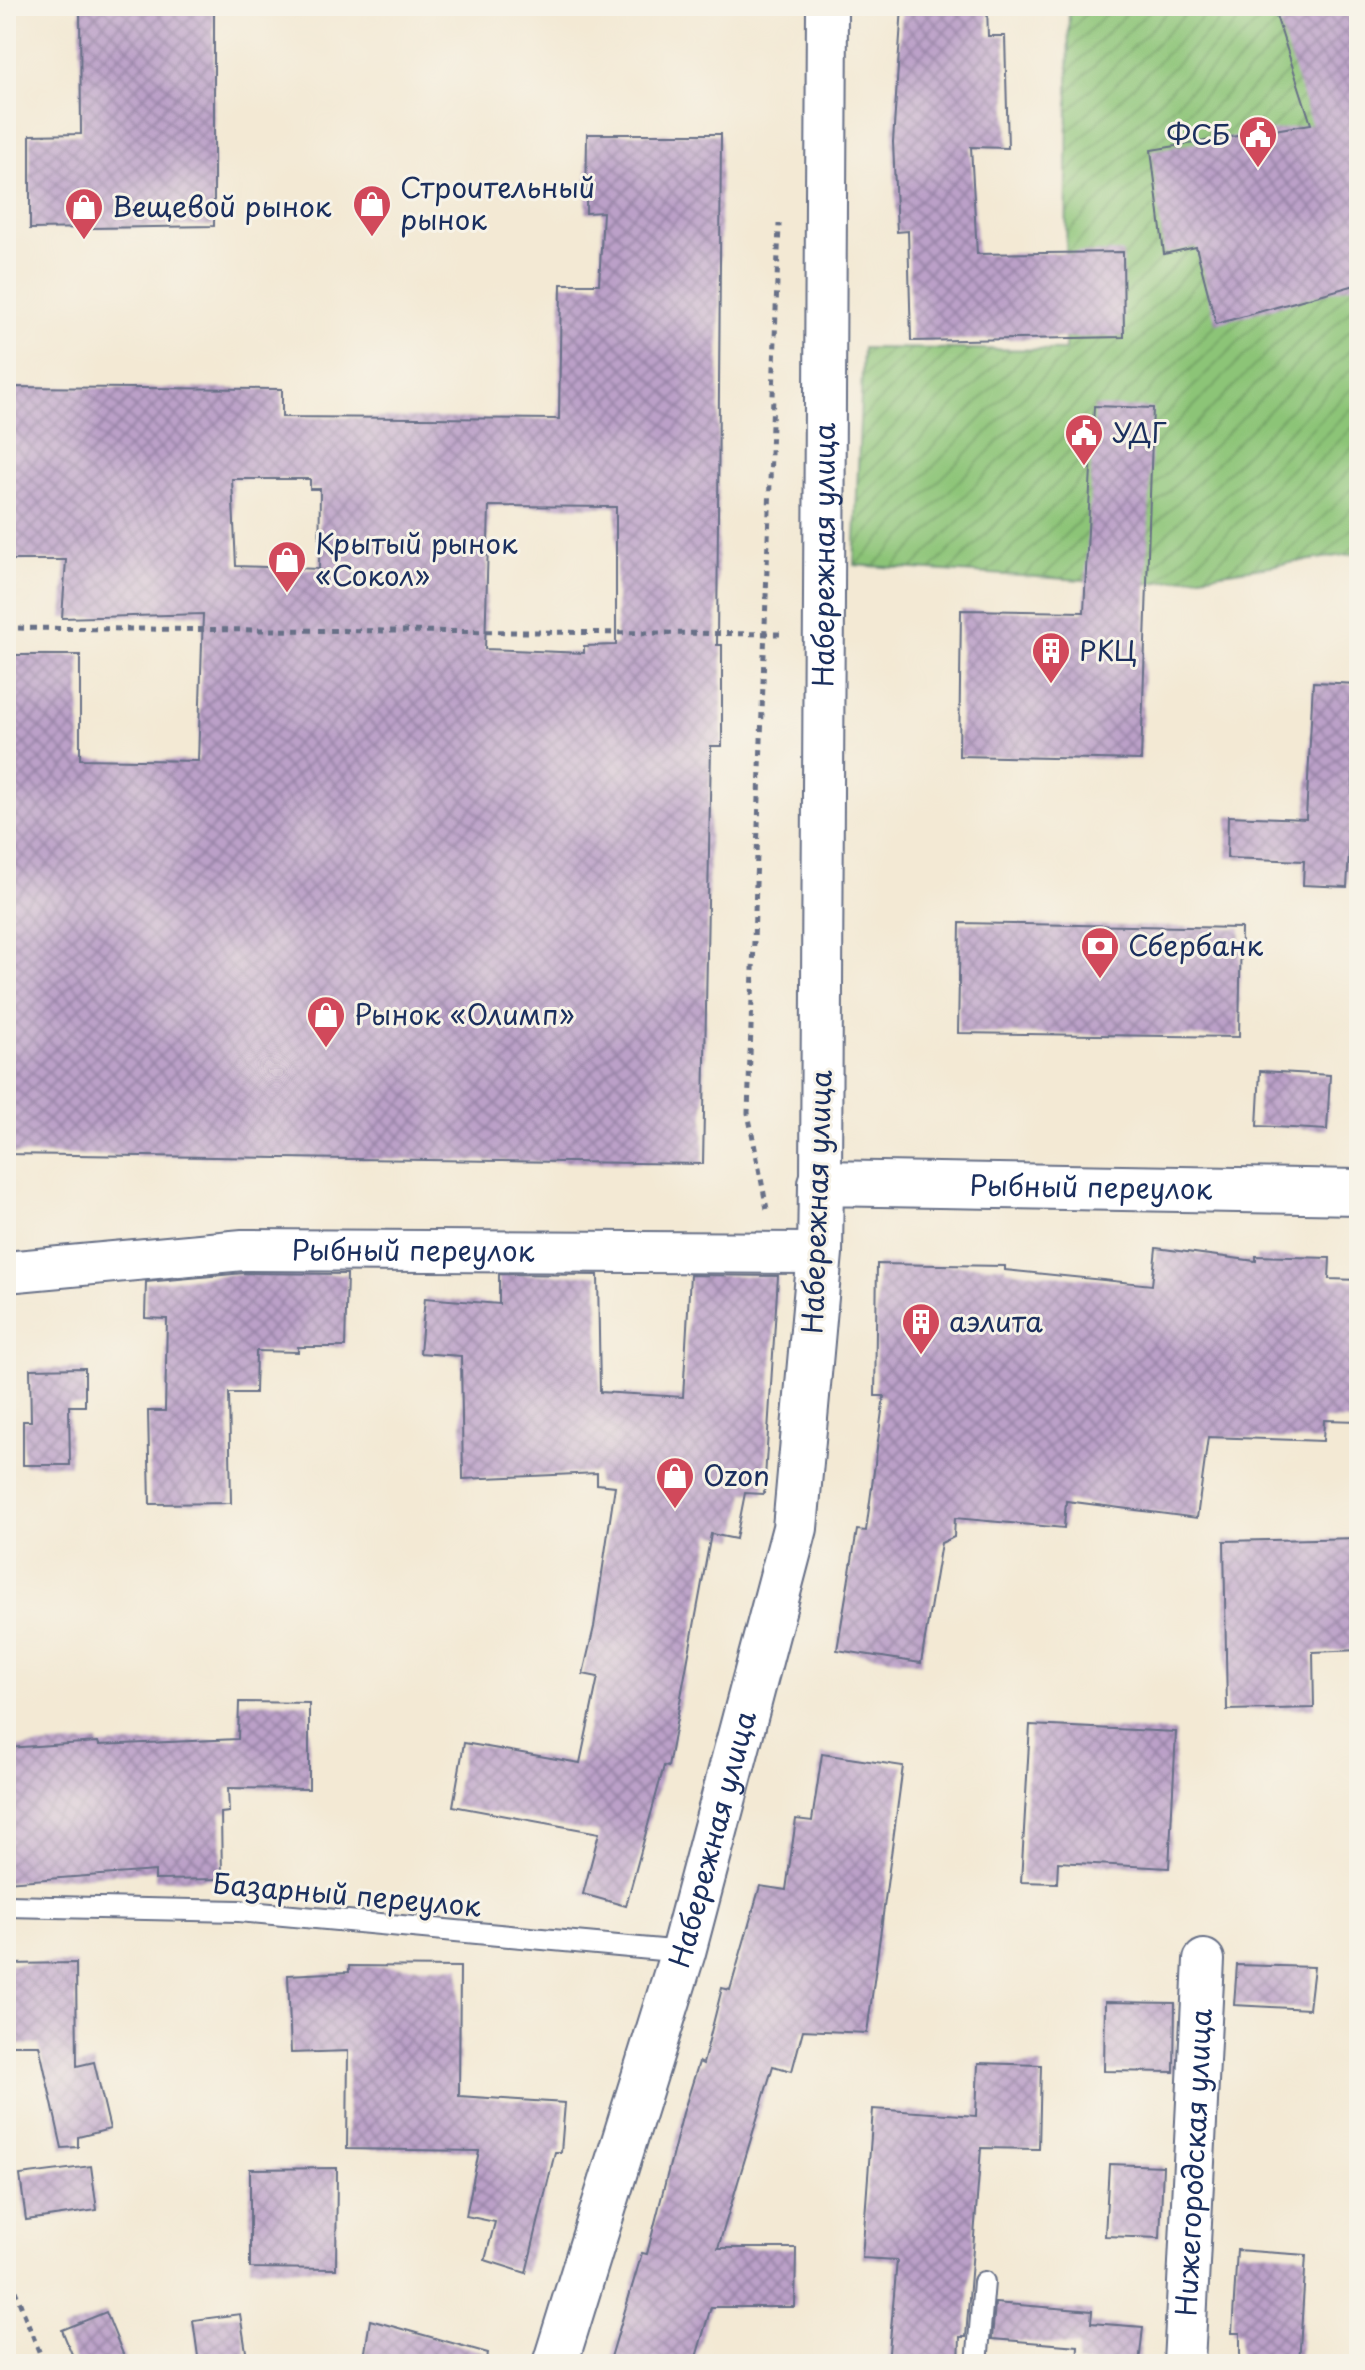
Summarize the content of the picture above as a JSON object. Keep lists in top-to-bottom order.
{
  "streets": {
    "street": ["Набережная улица", "Рыбный переулок", "Нижегородская улица"],
    "lane": ["Базарный переулок"]
  },
  "crossings": [
    ["Набережная улица", "Рыбный переулок"],
    ["Набережная улица", "Базарный переулок"]
  ],
  "places": {
    "public building": ["ФСБ", "УДГ"],
    "shop": [
      "Строительный рынок",
      "Вещевой рынок",
      "Крытый рынок «Сокол»",
      "Рынок «Олимп»",
      "Ozon"
    ],
    "building": ["РКЦ", "аэлита"],
    "bank": ["Сбербанк"]
  }
}
